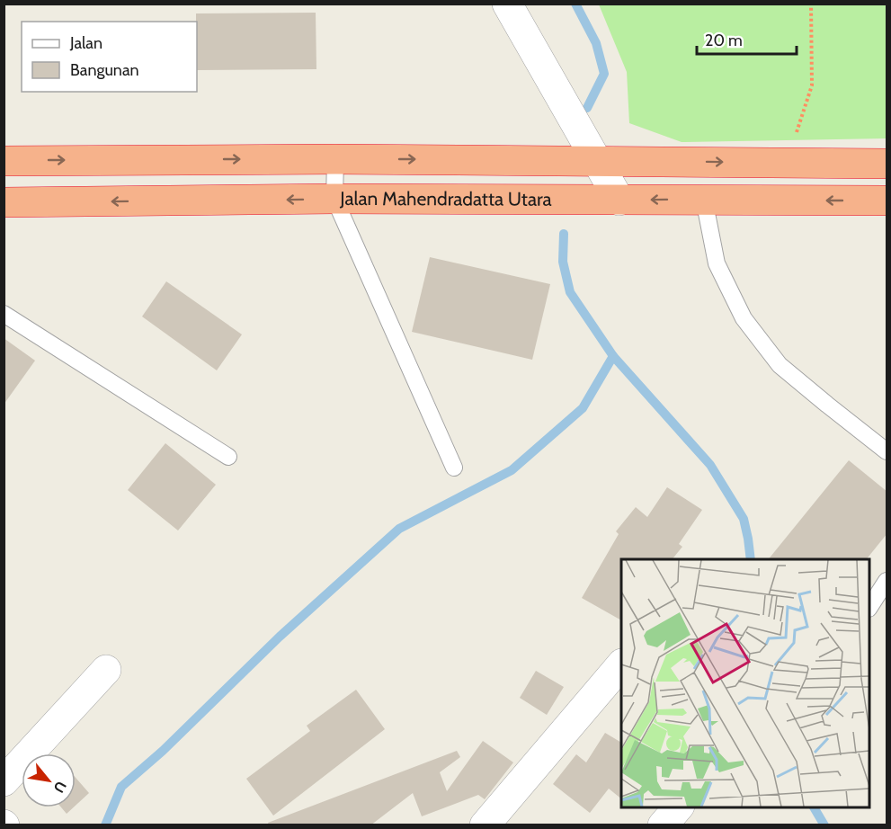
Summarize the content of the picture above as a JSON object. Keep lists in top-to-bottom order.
{
  "streets": {
    "highway": ["Jalan Mahendradatta Utara"]
  },
  "legend": ["Jalan", "Bangunan"],
  "scale_bar": "20 m",
  "north": "bottom right"
}
